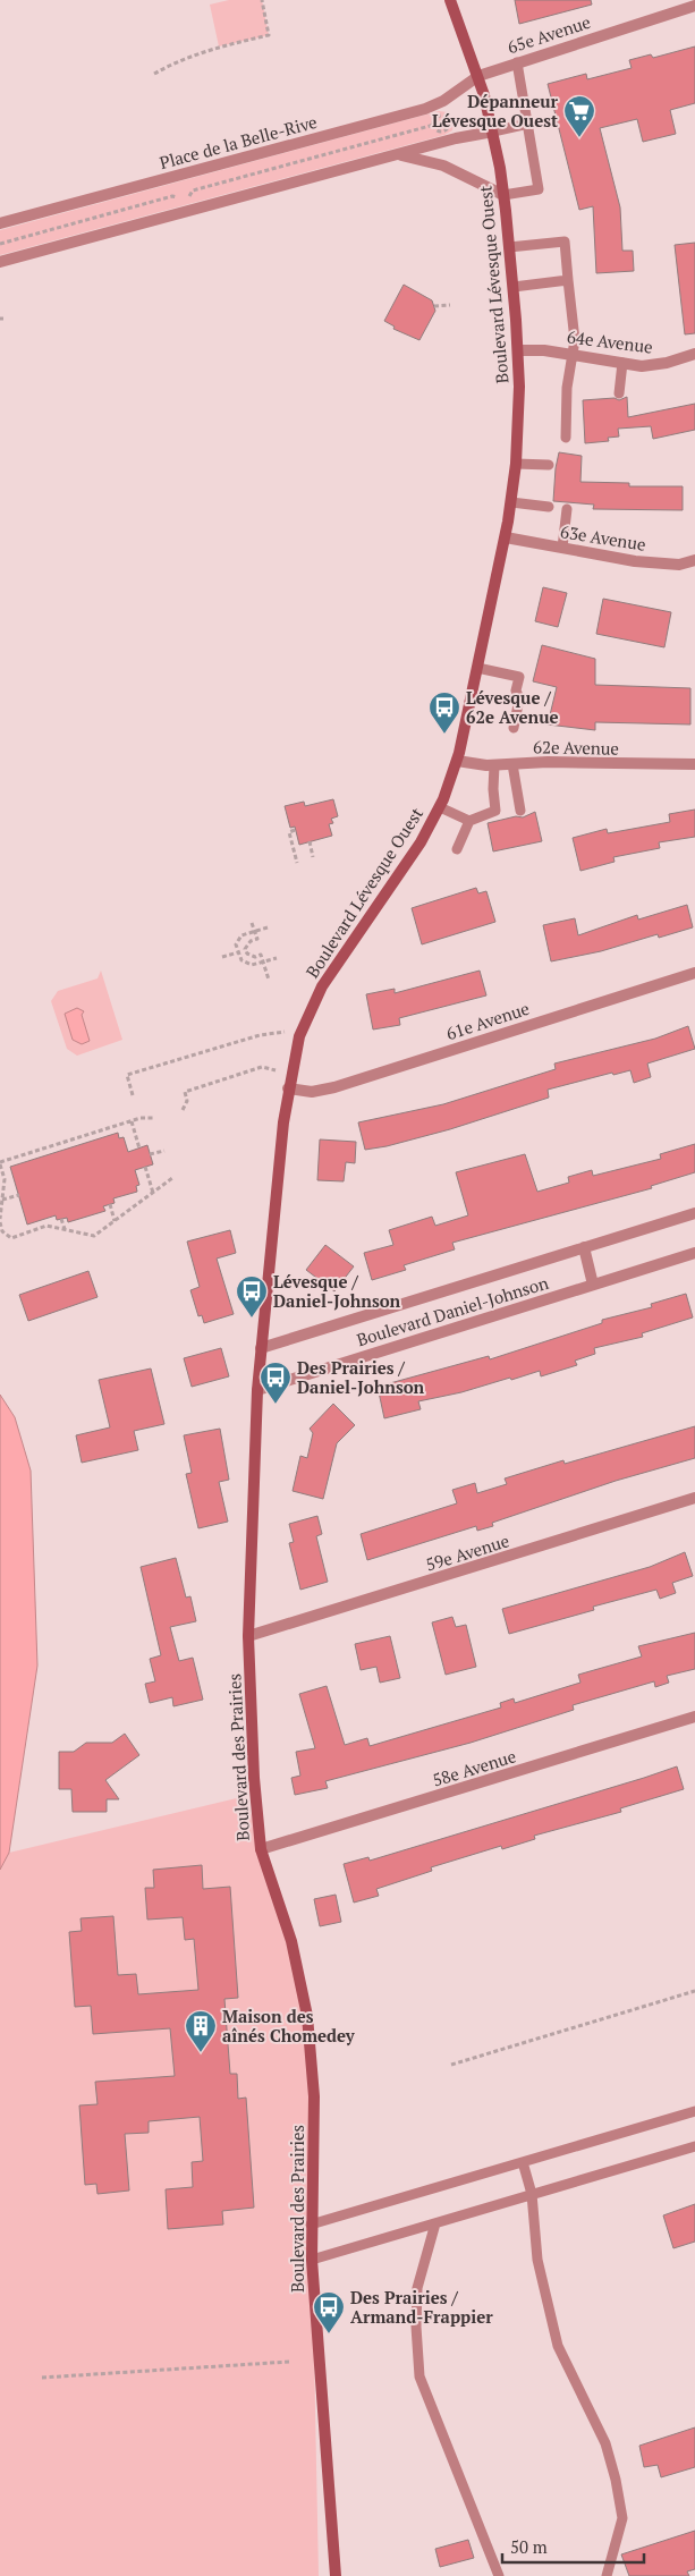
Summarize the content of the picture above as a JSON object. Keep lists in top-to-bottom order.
{
  "streets": {
    "street": [
      "65e Avenue",
      "Place de la Belle-Rive",
      "Boulevard Lévesque Ouest",
      "64e Avenue",
      "63e Avenue",
      "62e Avenue",
      "61e Avenue",
      "Boulevard Daniel-Johnson",
      "59e Avenue",
      "Boulevard des Prairies",
      "58e Avenue"
    ]
  },
  "crossings": [
    ["65e Avenue", "Place de la Belle-Rive"],
    ["65e Avenue", "Boulevard Lévesque Ouest"],
    ["Place de la Belle-Rive", "Boulevard Lévesque Ouest"],
    ["Boulevard Lévesque Ouest", "64e Avenue"],
    ["Boulevard Lévesque Ouest", "63e Avenue"],
    ["Boulevard Lévesque Ouest", "62e Avenue"],
    ["Boulevard Lévesque Ouest", "61e Avenue"],
    ["Boulevard Lévesque Ouest", "Boulevard des Prairies"],
    ["Boulevard Daniel-Johnson", "Boulevard des Prairies"],
    ["59e Avenue", "Boulevard des Prairies"],
    ["Boulevard des Prairies", "58e Avenue"]
  ],
  "places": {
    "supermarket": ["Dépanneur Lévesque Ouest"],
    "bus stop": [
      "Lévesque / 62e Avenue",
      "Lévesque / Daniel-Johnson",
      "Des Prairies / Daniel-Johnson",
      "Des Prairies / Armand-Frappier"
    ],
    "building": ["Maison des aînés Chomedey"]
  },
  "scale_bar": "50 m"
}
